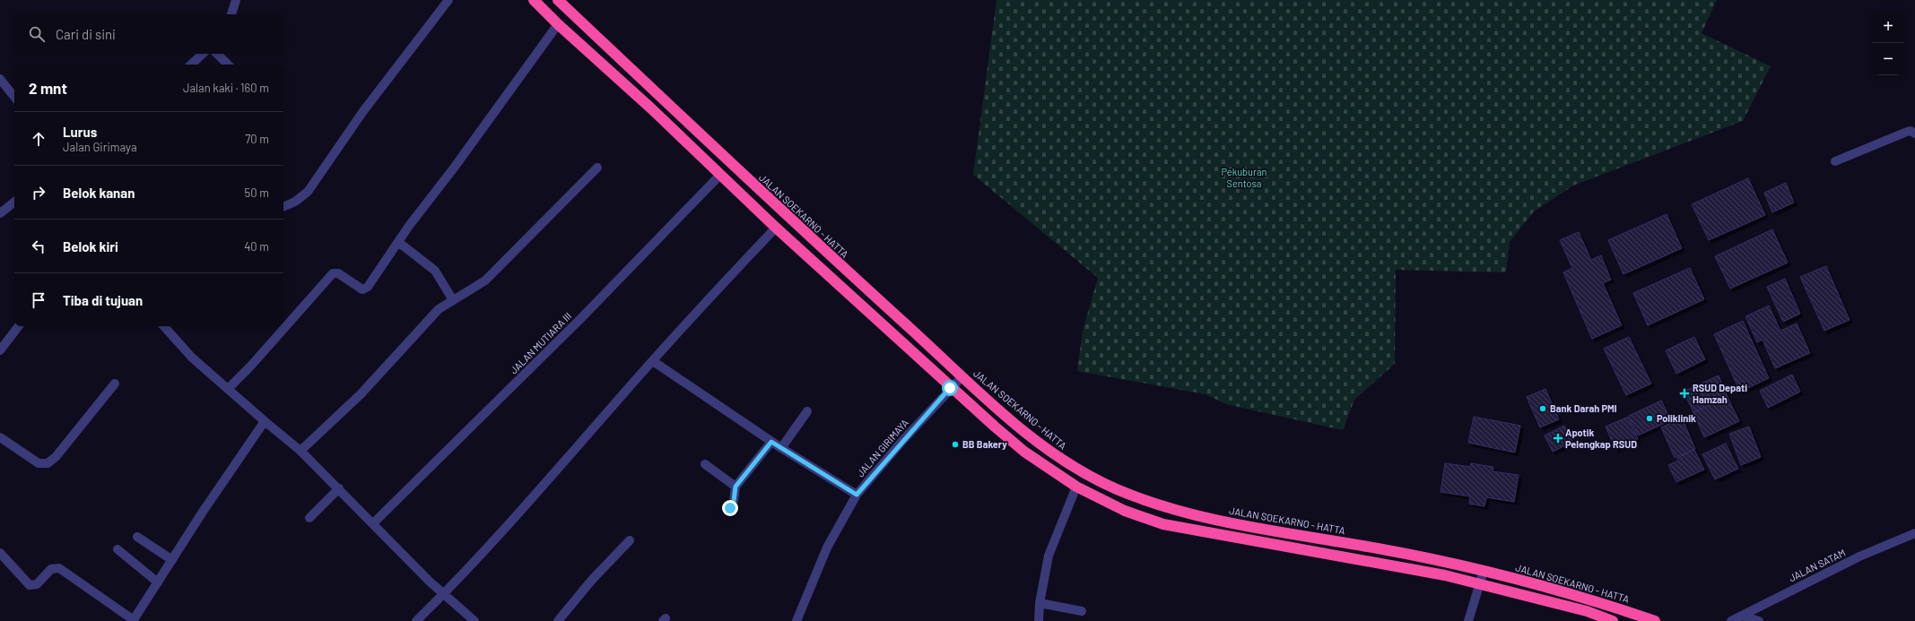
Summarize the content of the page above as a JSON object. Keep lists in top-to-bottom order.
{
  "streets": {
    "highway": ["JALAN SOEKARNO - HATTA"],
    "street": ["JALAN MUTIARA III", "JALAN GIRIMAYA", "JALAN SATAM"]
  },
  "crossings": [
    ["JALAN SOEKARNO - HATTA", "JALAN GIRIMAYA"]
  ],
  "parks": ["Pekuburan Sentosa"],
  "places": {
    "health": ["RSUD Depati Hamzah", "Apotik Pelengkap RSUD"],
    "other": ["Bank Darah PMI", "Poliklinik", "BB Bakery"]
  },
  "page": {
    "map_buttons": ["+", "−"],
    "search": "Cari di sini",
    "heading": ["2 mnt", "Jalan kaki · 160 m"],
    "list": [
      ["Lurus", "Jalan Girimaya", "70 m"],
      ["Belok kanan", "50 m"],
      ["Belok kiri", "40 m"],
      "Tiba di tujuan"
    ]
  }
}
